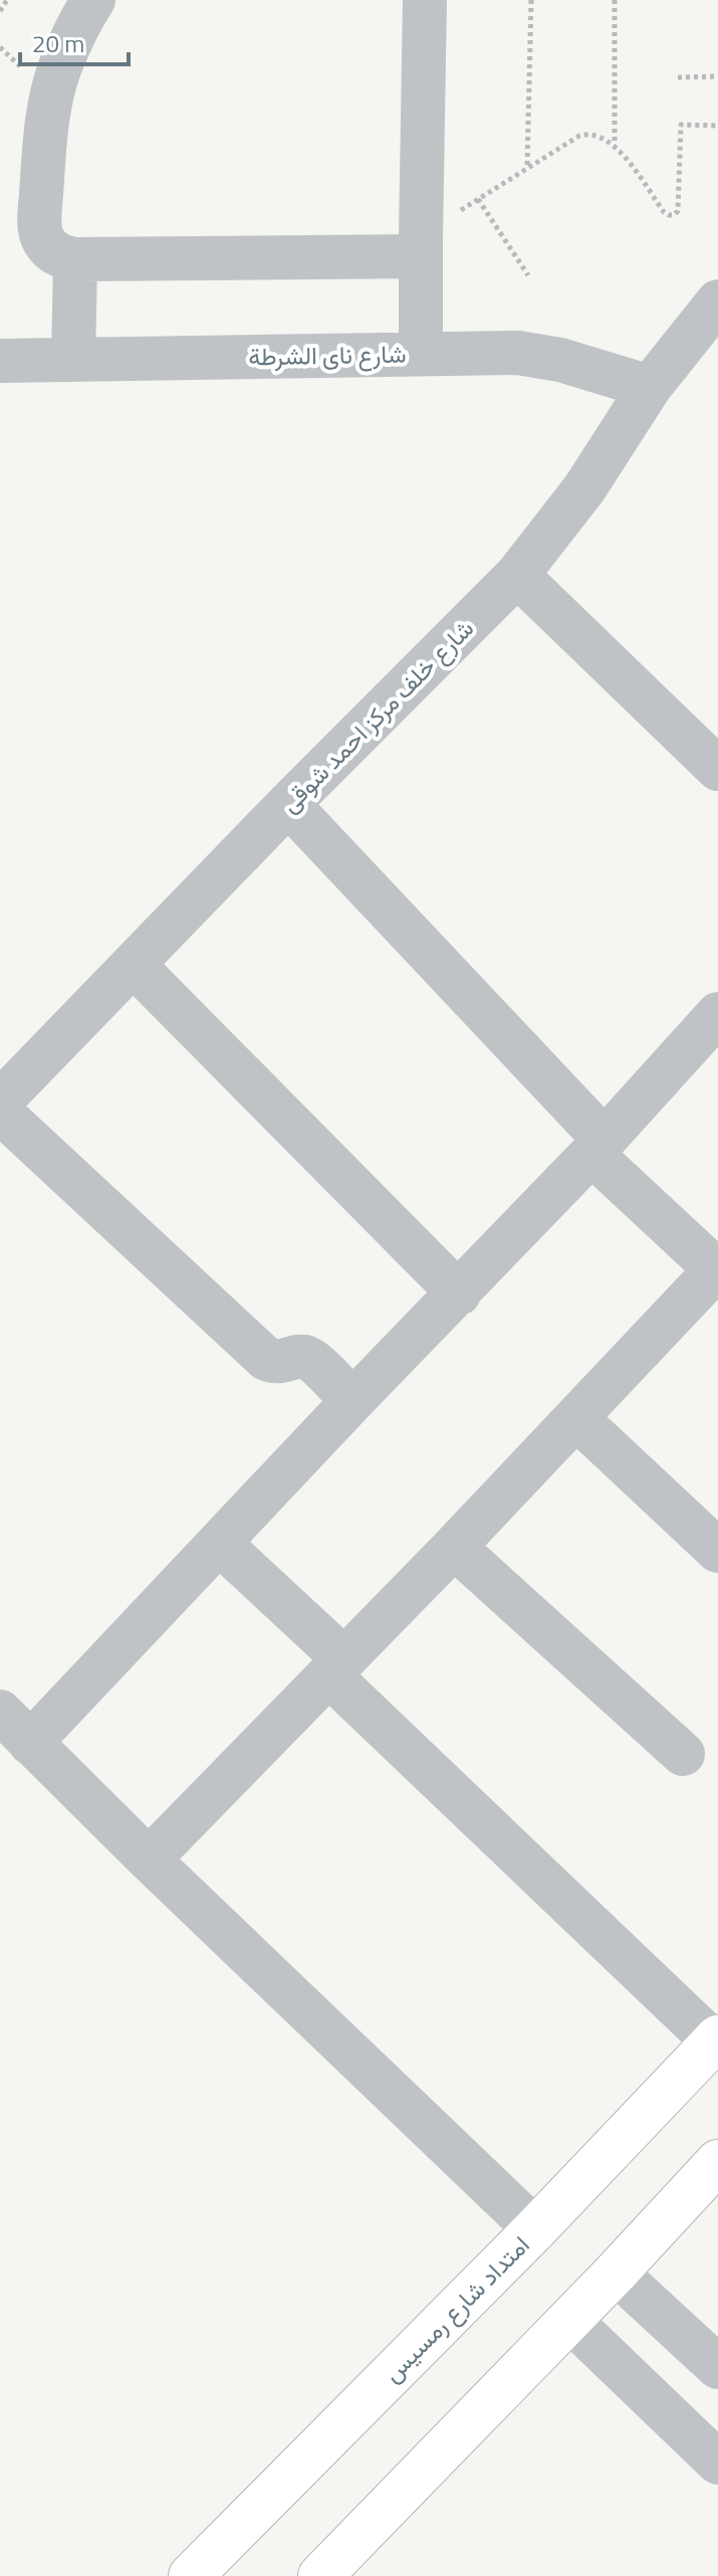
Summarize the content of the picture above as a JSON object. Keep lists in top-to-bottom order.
{
  "streets": {
    "main road": ["امتداد شارع رمسيس"],
    "street": ["شارع ناى الشرطة", "شارع خلف مركز احمد شوقى"]
  },
  "crossings": [
    ["شارع ناى الشرطة", "شارع خلف مركز احمد شوقى"]
  ],
  "scale_bar": "20 m"
}
